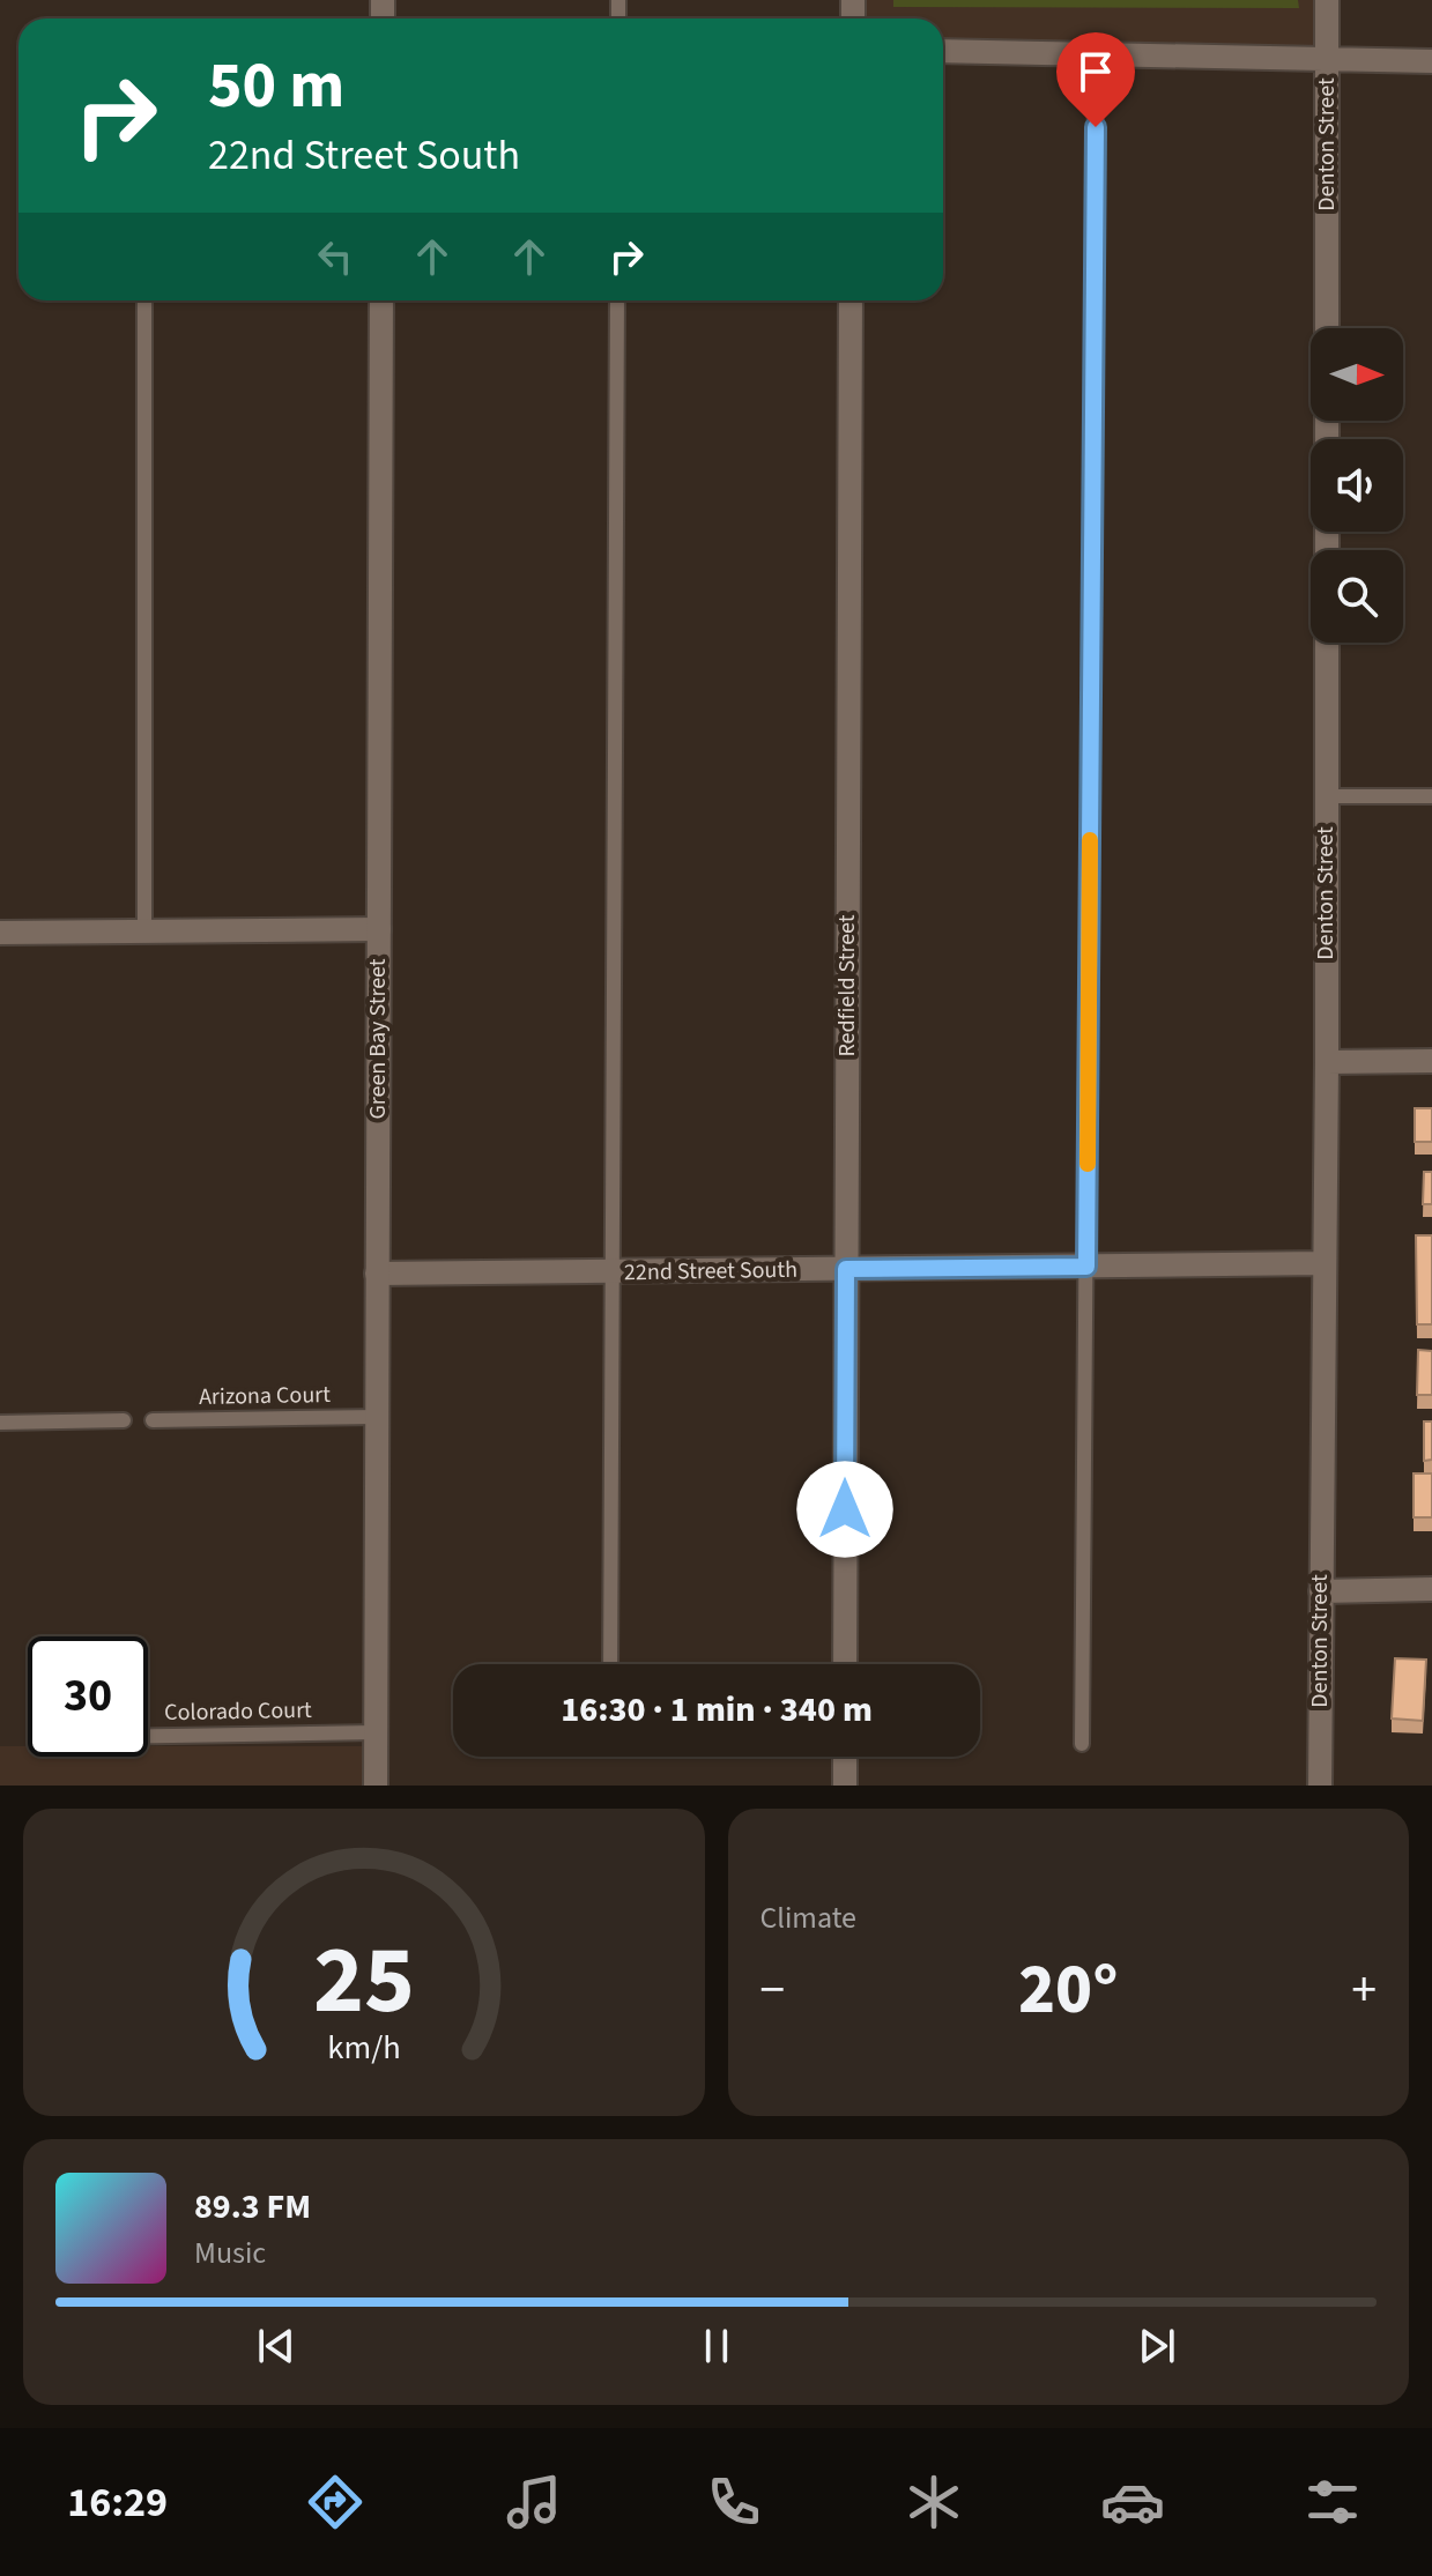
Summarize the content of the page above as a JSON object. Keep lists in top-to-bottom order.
{
  "streets": {
    "street": [
      "Denton Street",
      "Redfield Street",
      "Green Bay Street",
      "22nd Street South"
    ],
    "lane": ["Arizona Court", "Colorado Court"]
  },
  "crossings": [
    ["Denton Street", "22nd Street South"],
    ["Redfield Street", "22nd Street South"],
    ["Green Bay Street", "22nd Street South"],
    ["Green Bay Street", "Arizona Court"],
    ["Green Bay Street", "Colorado Court"]
  ],
  "north": "right",
  "page": {
    "turn": ["50 m", "22nd Street South"],
    "limit": "30",
    "trip": "16:30 · 1 min · 340 m",
    "tile": "Climate",
    "heat": ["−", "20°", "+"],
    "song": ["89.3 FM", "Music"],
    "tabs": "16:29",
    "gauge": ["25", "km/h"]
  }
}
